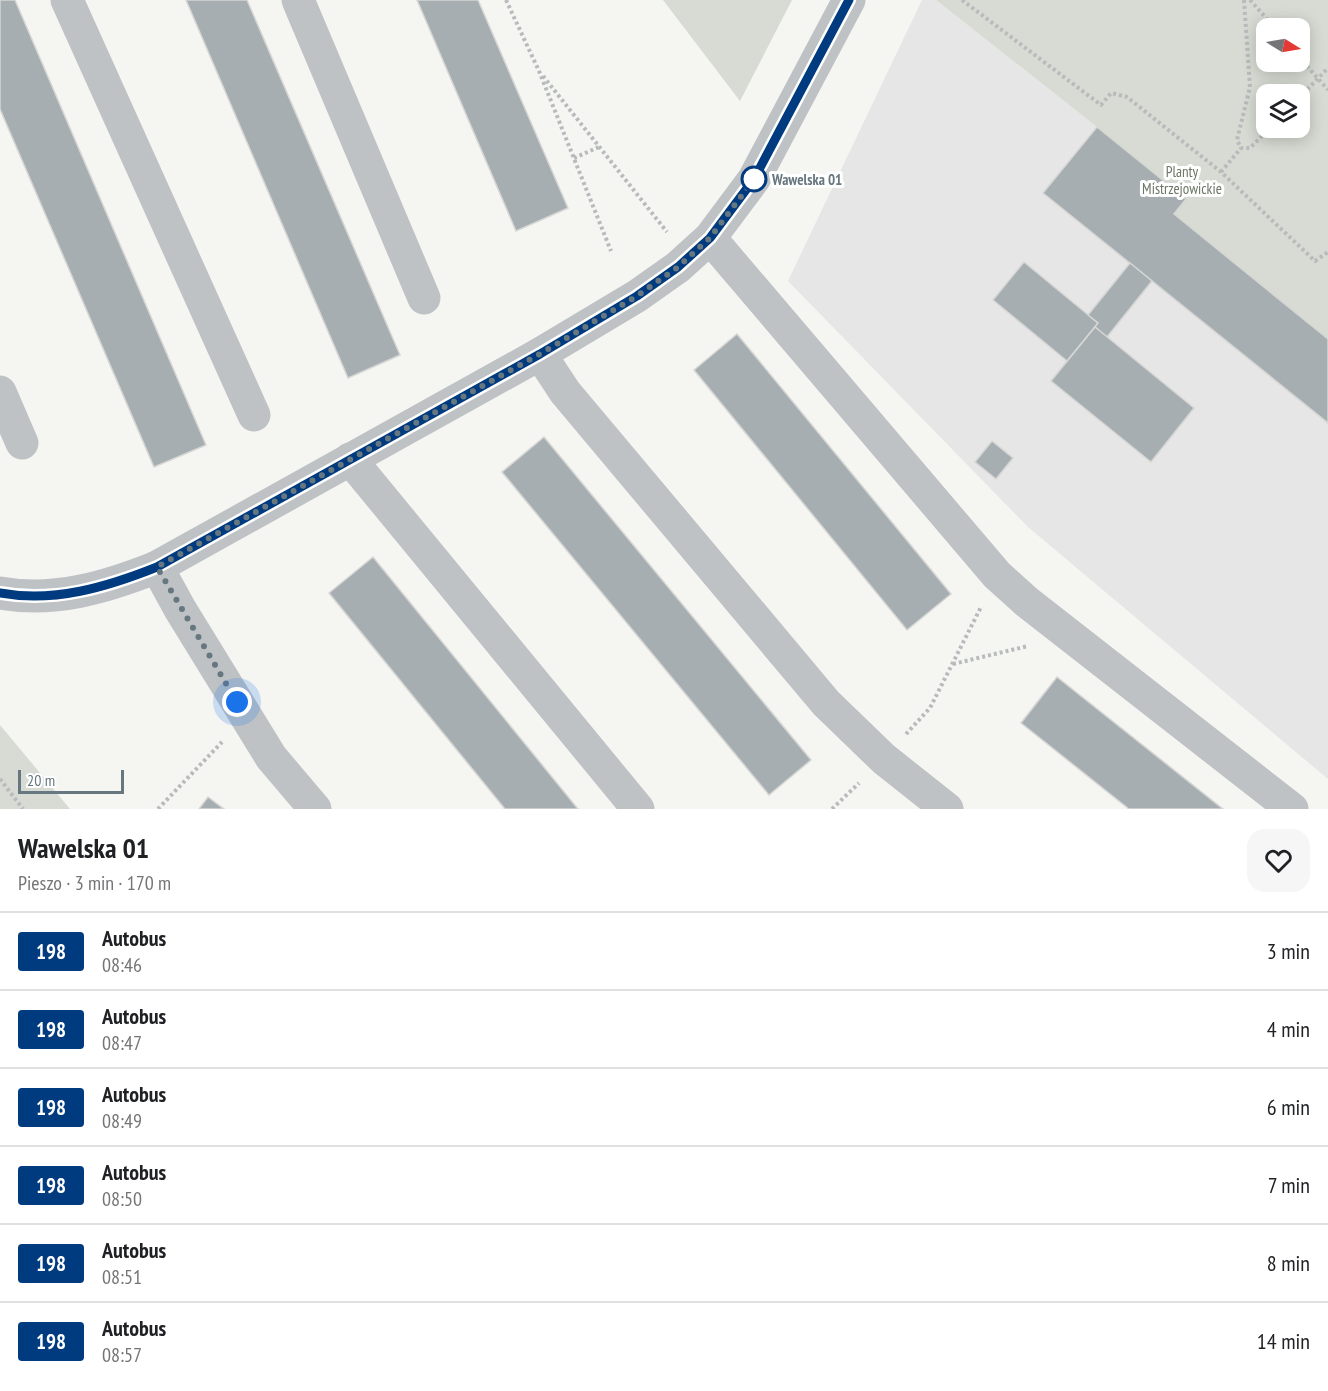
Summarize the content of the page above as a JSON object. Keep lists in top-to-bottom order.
{
  "parks": ["Planty Mistrzejowickie"],
  "places": ["Wawelska 01"],
  "lines": ["bus line 198"],
  "scale_bar": "20 m",
  "north": "right",
  "page": {
    "scale": "20 m",
    "heading": ["Wawelska 01", "Pieszo · 3 min · 170 m"],
    "list": [
      {
        "mark": "198",
        "name": "Autobus",
        "note": "08:46",
        "value": "3 min"
      },
      {
        "mark": "198",
        "name": "Autobus",
        "note": "08:47",
        "value": "4 min"
      },
      {
        "mark": "198",
        "name": "Autobus",
        "note": "08:49",
        "value": "6 min"
      },
      {
        "mark": "198",
        "name": "Autobus",
        "note": "08:50",
        "value": "7 min"
      },
      {
        "mark": "198",
        "name": "Autobus",
        "note": "08:51",
        "value": "8 min"
      },
      {
        "mark": "198",
        "name": "Autobus",
        "note": "08:57",
        "value": "14 min"
      }
    ]
  }
}
